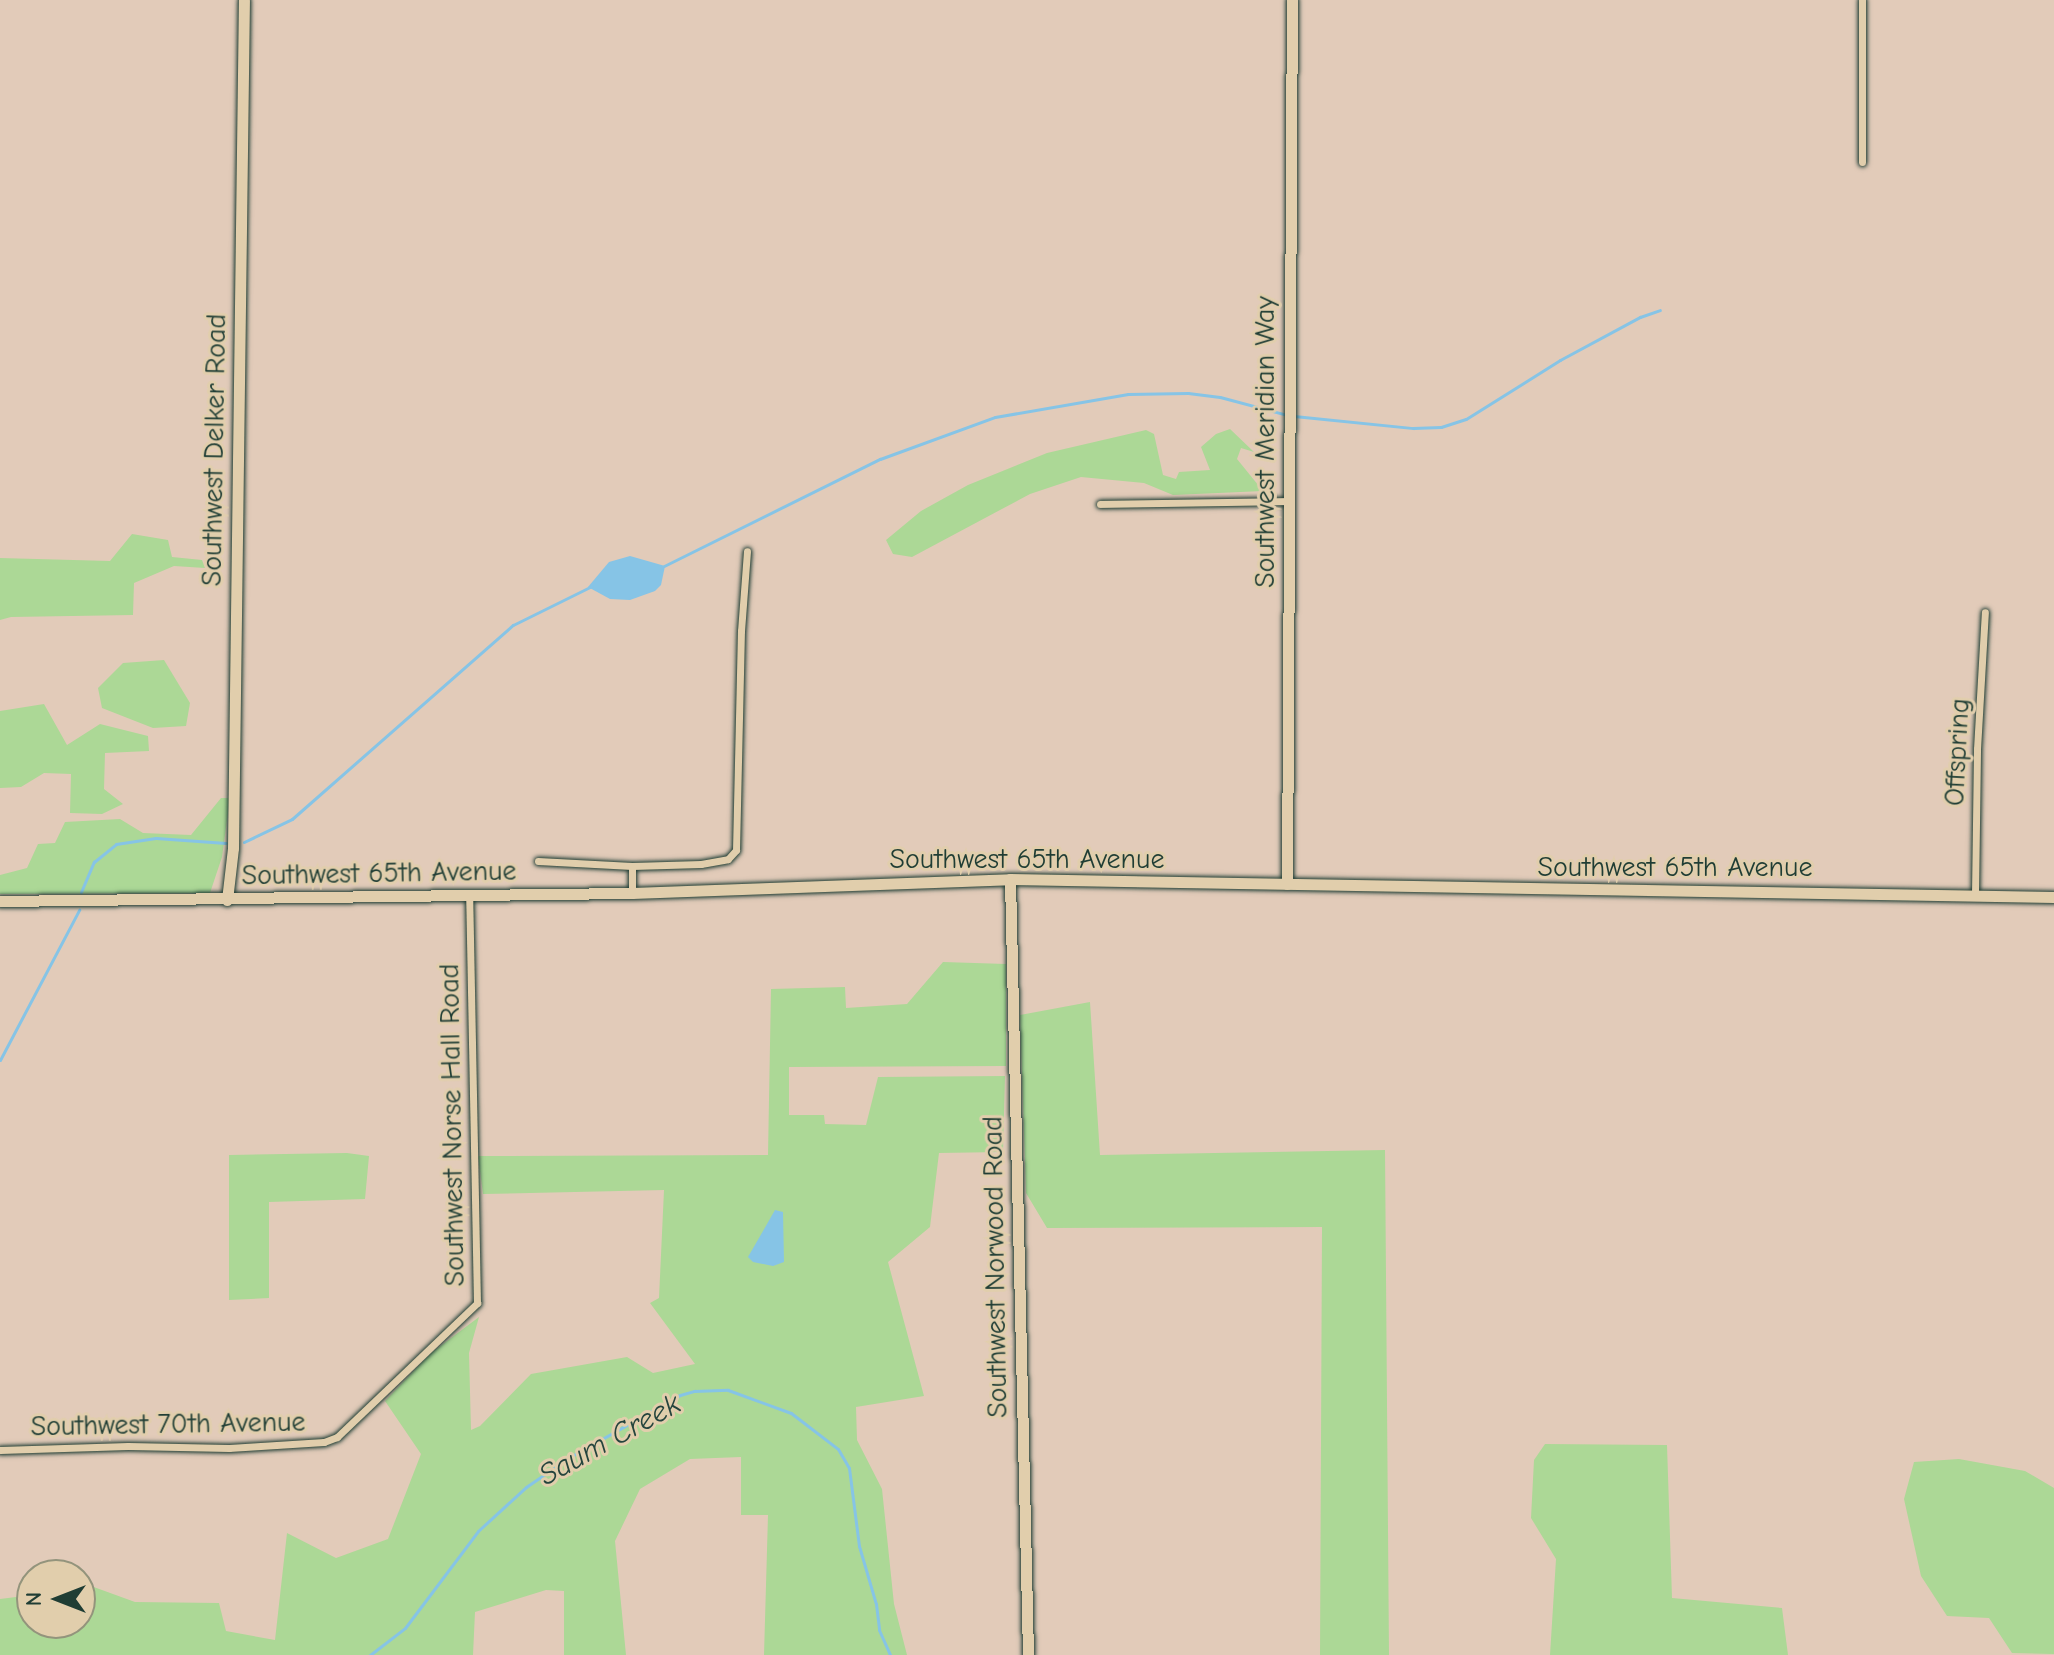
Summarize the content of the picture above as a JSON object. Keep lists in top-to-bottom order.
{
  "streets": {
    "street": [
      "Southwest Meridian Way",
      "Southwest Delker Road",
      "Offspring",
      "Southwest 65th Avenue",
      "Southwest Norse Hall Road",
      "Southwest Norwood Road",
      "Southwest 70th Avenue"
    ]
  },
  "crossings": [
    ["Southwest Meridian Way", "Southwest 65th Avenue"],
    ["Southwest Delker Road", "Southwest 65th Avenue"],
    ["Offspring", "Southwest 65th Avenue"],
    ["Southwest 65th Avenue", "Southwest Norse Hall Road"],
    ["Southwest 65th Avenue", "Southwest Norwood Road"],
    ["Southwest Norse Hall Road", "Southwest 70th Avenue"]
  ],
  "water": ["Saum Creek"],
  "north": "left"
}
